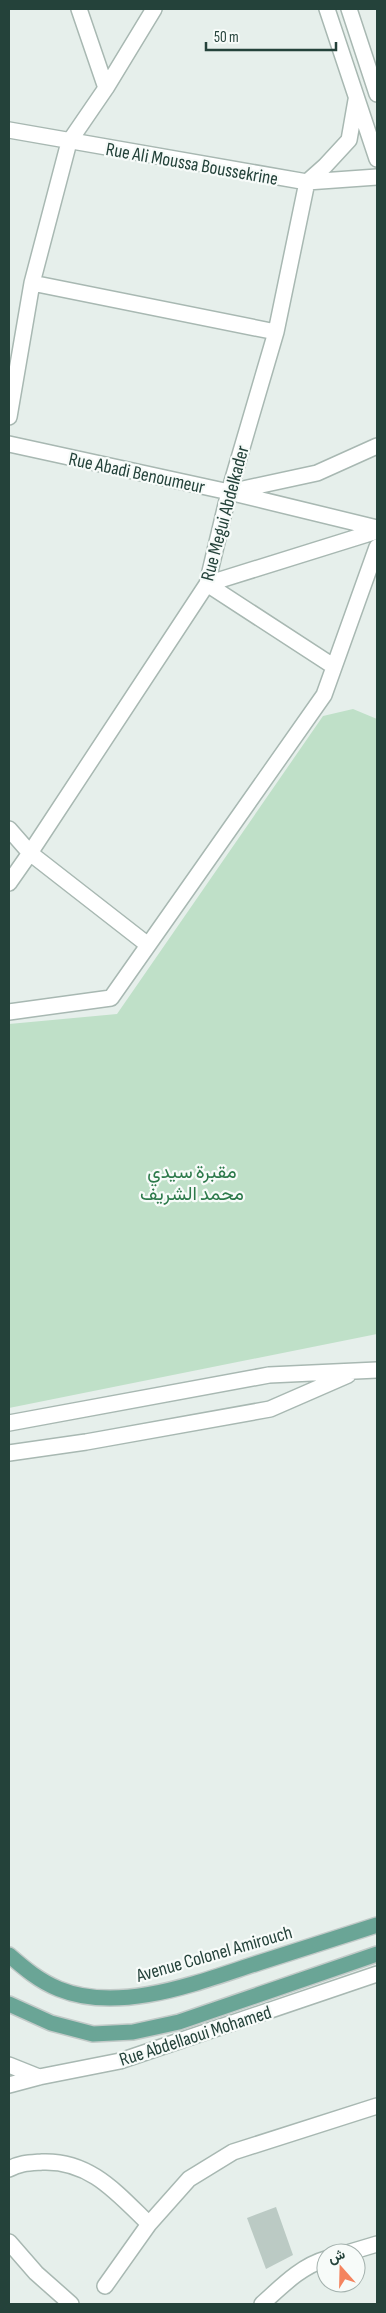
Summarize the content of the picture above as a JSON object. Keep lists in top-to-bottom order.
{
  "streets": {
    "main road": ["Avenue Colonel Amirouch"],
    "street": [
      "Rue Ali Moussa Boussekrine",
      "Rue Abadi Benoumeur",
      "Rue Megui Abdelkader",
      "Rue Abdellaoui Mohamed"
    ]
  },
  "crossings": [
    ["Rue Ali Moussa Boussekrine", "Rue Megui Abdelkader"],
    ["Rue Abadi Benoumeur", "Rue Megui Abdelkader"]
  ],
  "parks": ["مقبرة سيدي محمد الشريف"],
  "scale_bar": "50 m",
  "north": "top"
}
